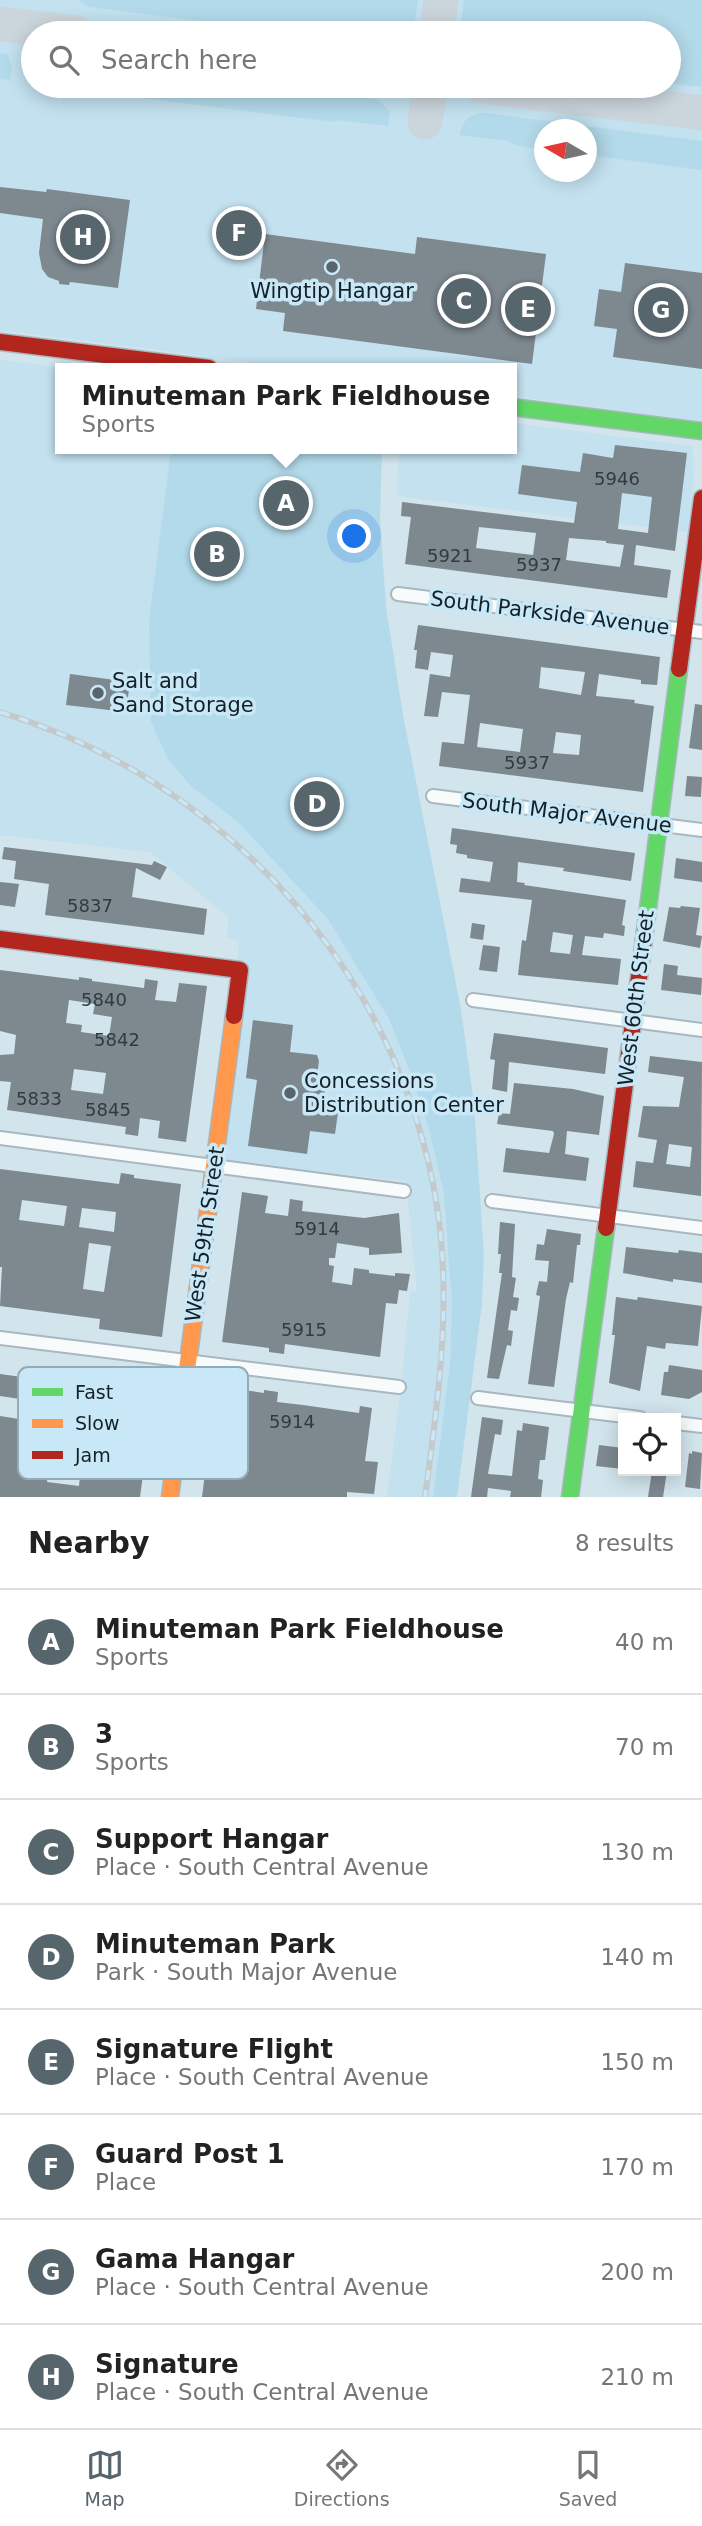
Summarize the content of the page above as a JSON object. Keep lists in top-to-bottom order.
{
  "streets": {
    "street": [
      "South Parkside Avenue",
      "South Major Avenue",
      "West 60th Street",
      "West 59th Street"
    ]
  },
  "crossings": [
    ["South Parkside Avenue", "West 60th Street"],
    ["South Major Avenue", "West 60th Street"]
  ],
  "places": ["Wingtip Hangar", "Salt and Sand Storage", "Concessions Distribution Center"],
  "house_numbers": [
    "5946",
    "5921",
    "5937",
    "5937",
    "5837",
    "5840",
    "5842",
    "5833",
    "5845",
    "5914",
    "5915",
    "5914"
  ],
  "legend": ["Fast", "Slow", "Jam"],
  "north": "left",
  "page": {
    "search": "Search here",
    "pins": [
      "F",
      "H",
      "C",
      "E",
      "G",
      "A",
      "B",
      "D"
    ],
    "popup": ["Minuteman Park Fieldhouse", "Sports"],
    "heading": ["Nearby", "8 results"],
    "list": [
      {
        "mark": "A",
        "name": "Minuteman Park Fieldhouse",
        "note": "Sports",
        "value": "40 m"
      },
      {
        "mark": "B",
        "name": "3",
        "note": "Sports",
        "value": "70 m"
      },
      {
        "mark": "C",
        "name": "Support Hangar",
        "note": "Place · South Central Avenue",
        "value": "130 m"
      },
      {
        "mark": "D",
        "name": "Minuteman Park",
        "note": "Park · South Major Avenue",
        "value": "140 m"
      },
      {
        "mark": "E",
        "name": "Signature Flight",
        "note": "Place · South Central Avenue",
        "value": "150 m"
      },
      {
        "mark": "F",
        "name": "Guard Post 1",
        "note": "Place",
        "value": "170 m"
      },
      {
        "mark": "G",
        "name": "Gama Hangar",
        "note": "Place · South Central Avenue",
        "value": "200 m"
      },
      {
        "mark": "H",
        "name": "Signature",
        "note": "Place · South Central Avenue",
        "value": "210 m"
      }
    ],
    "nav": ["Map", "Directions", "Saved"]
  }
}
